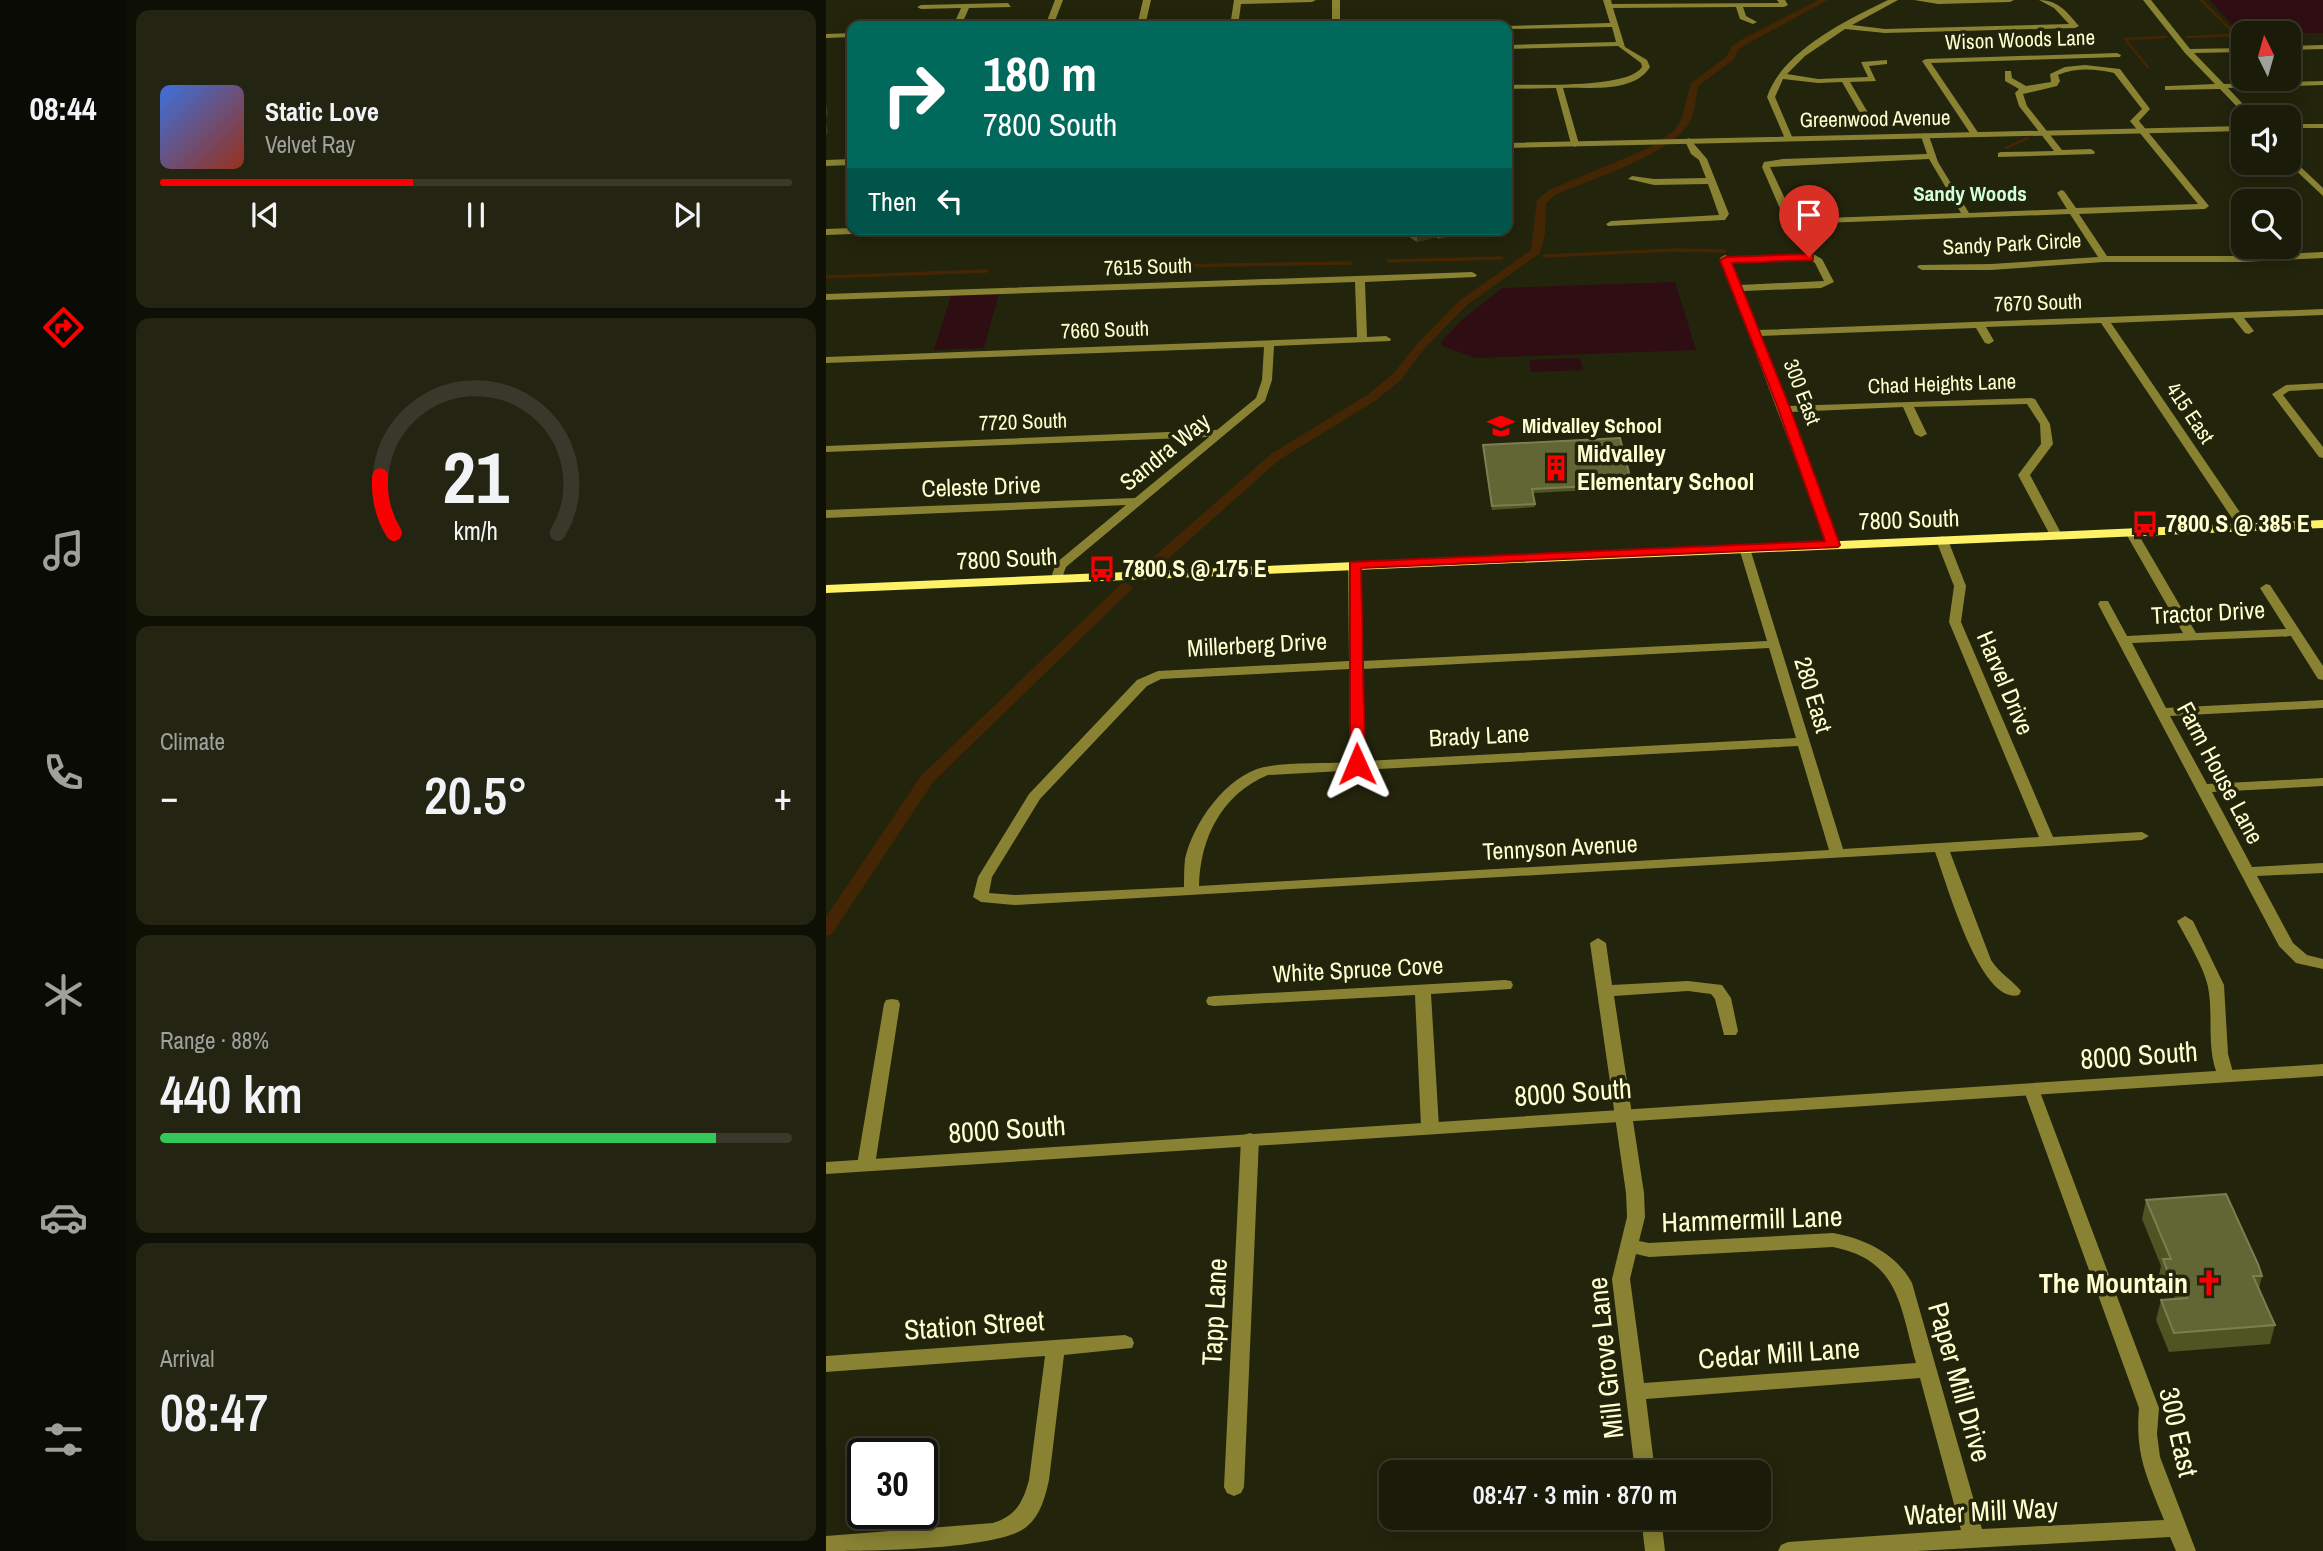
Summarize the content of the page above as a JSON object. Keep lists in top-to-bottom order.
{
  "streets": {
    "main road": ["7800 South"],
    "street": [
      "Wison Woods Lane",
      "Greenwood Avenue",
      "Sandy Park Circle",
      "7615 South",
      "7670 South",
      "7660 South",
      "Chad Heights Lane",
      "300 East",
      "415 East",
      "7720 South",
      "Sandra Way",
      "Celeste Drive",
      "Tractor Drive",
      "Millerberg Drive",
      "Harvel Drive",
      "280 East",
      "Brady Lane",
      "Farm House Lane",
      "Tennyson Avenue",
      "White Spruce Cove",
      "8000 South",
      "Hammermill Lane",
      "Tapp Lane",
      "Station Street",
      "Cedar Mill Lane",
      "Mill Grove Lane",
      "Paper Mill Drive",
      "Water Mill Way"
    ]
  },
  "crossings": [
    ["Wison Woods Lane", "Greenwood Avenue"],
    ["7670 South", "300 East"],
    ["7670 South", "415 East"],
    ["7660 South", "Sandra Way"],
    ["Chad Heights Lane", "300 East"],
    ["Chad Heights Lane", "7800 South"],
    ["300 East", "7800 South"],
    ["300 East", "8000 South"],
    ["300 East", "Water Mill Way"],
    ["415 East", "7800 South"],
    ["7720 South", "Sandra Way"],
    ["Sandra Way", "Celeste Drive"],
    ["Sandra Way", "7800 South"],
    ["7800 South", "Harvel Drive"],
    ["7800 South", "280 East"],
    ["Tractor Drive", "Farm House Lane"],
    ["Millerberg Drive", "280 East"],
    ["Millerberg Drive", "Tennyson Avenue"],
    ["Harvel Drive", "Tennyson Avenue"],
    ["280 East", "Brady Lane"],
    ["280 East", "Tennyson Avenue"],
    ["Brady Lane", "Tennyson Avenue"],
    ["8000 South", "Tapp Lane"],
    ["8000 South", "Mill Grove Lane"],
    ["Hammermill Lane", "Mill Grove Lane"],
    ["Hammermill Lane", "Paper Mill Drive"],
    ["Cedar Mill Lane", "Mill Grove Lane"],
    ["Cedar Mill Lane", "Paper Mill Drive"],
    ["Paper Mill Drive", "Water Mill Way"]
  ],
  "districts": ["Sandy Woods"],
  "places": {
    "school or university": ["Midvalley School"],
    "building": ["Midvalley Elementary School"],
    "bus stop": ["7800 S @ 385 E", "7800 S @ 175 E"],
    "church": ["The Mountain"]
  },
  "north": "top",
  "page": {
    "tabs": "08:44",
    "turn": ["180 m", "7800 South"],
    "song": ["Static Love", "Velvet Ray"],
    "then": "Then",
    "tile": [
      "Climate",
      ["Range · 88%", "440 km"],
      ["Arrival", "08:47"]
    ],
    "heat": ["−", "20.5°", "+"],
    "limit": "30",
    "trip": "08:47 · 3 min · 870 m",
    "gauge": ["21", "km/h"]
  }
}
